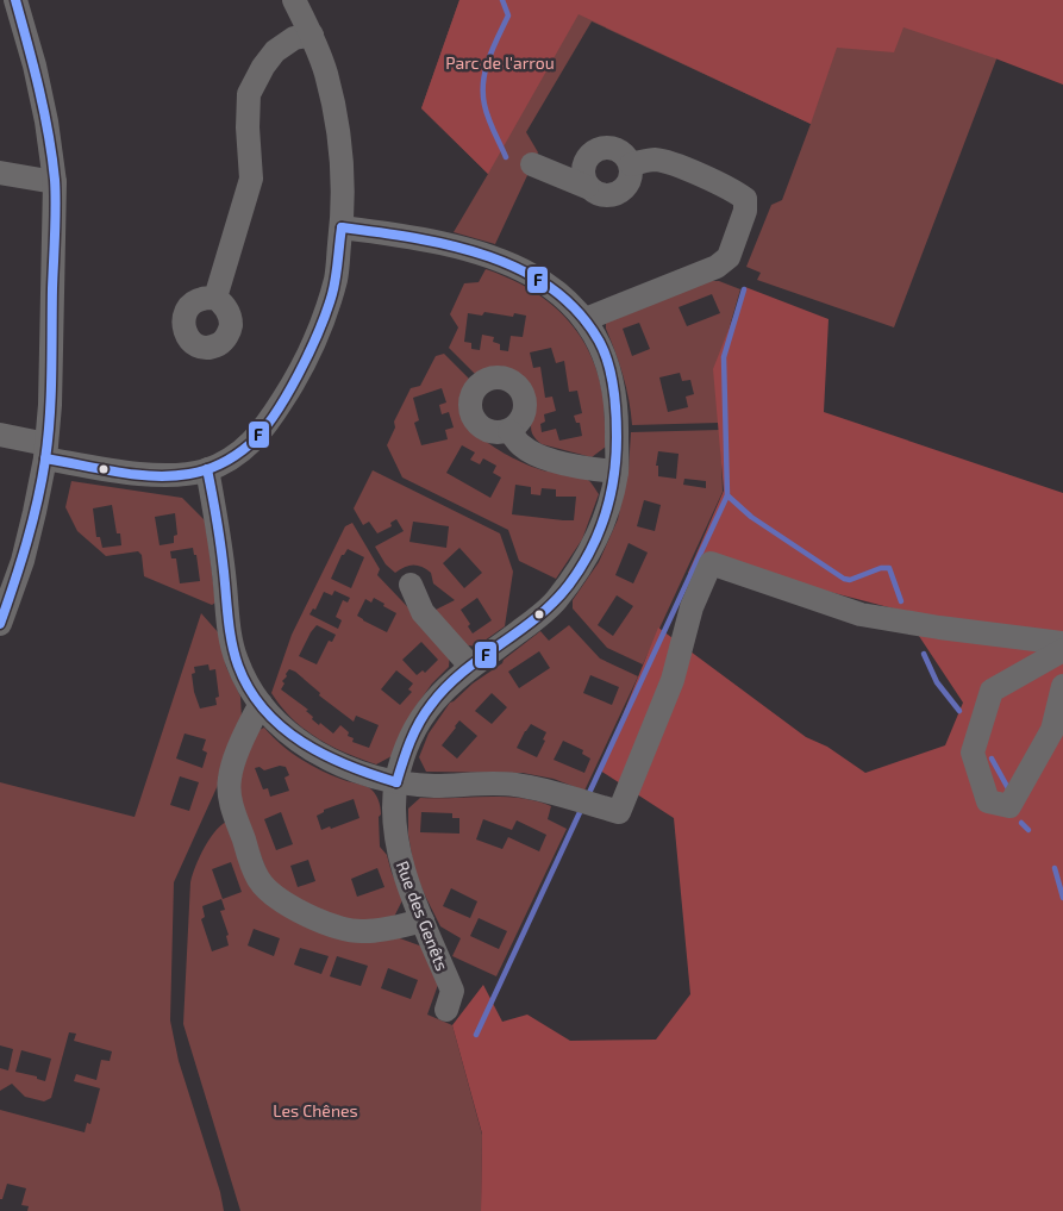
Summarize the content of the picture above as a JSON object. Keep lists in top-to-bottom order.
{
  "streets": {
    "street": ["Rue des Genêts"]
  },
  "parks": ["Parc de l'arrou", "Les Chênes"],
  "lines": ["transit line F"]
}
